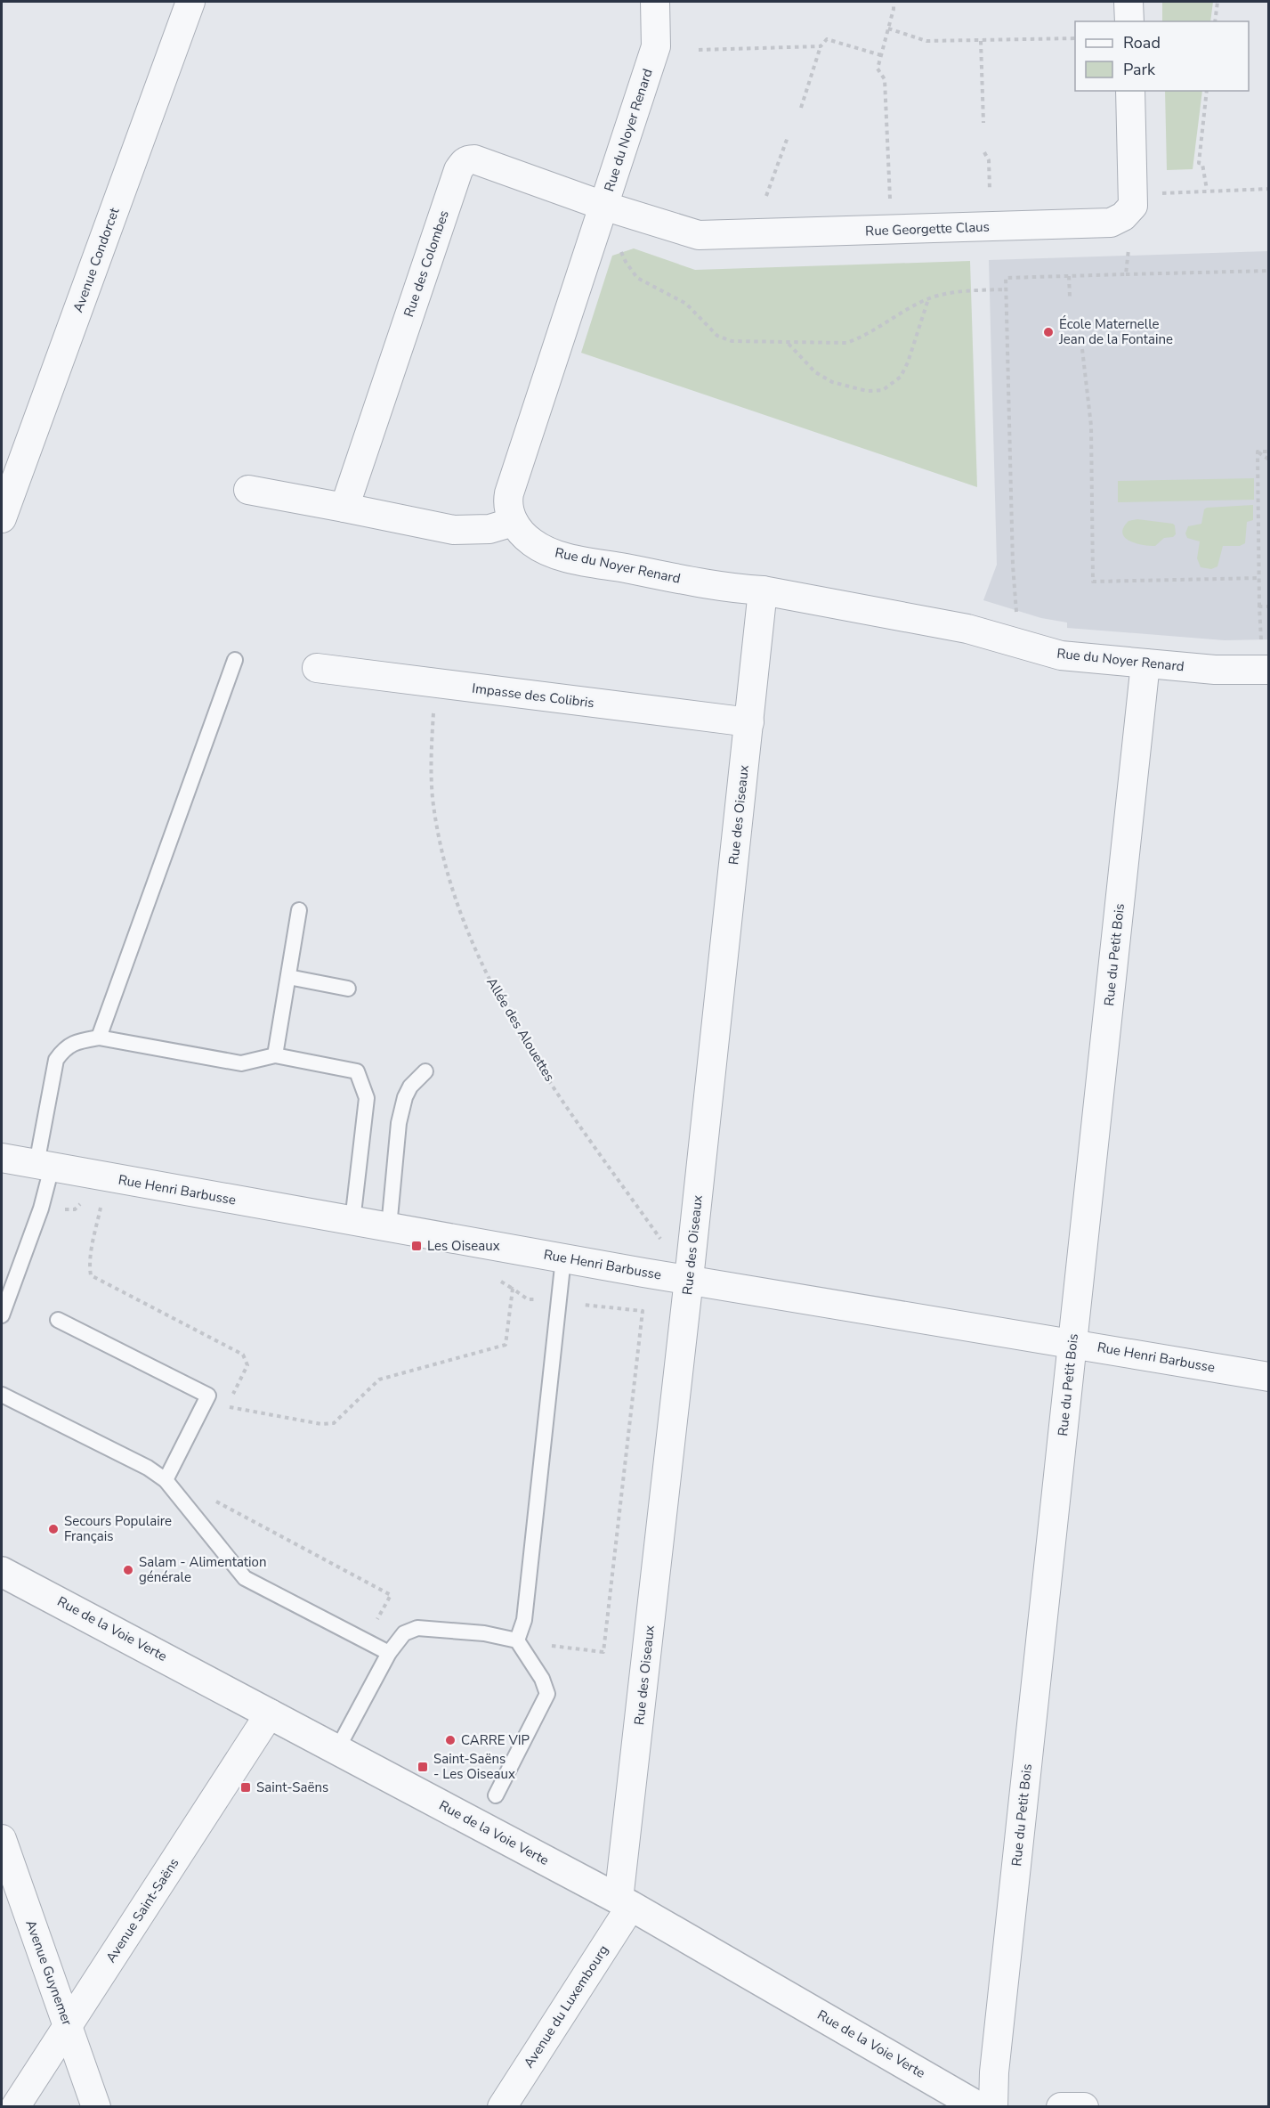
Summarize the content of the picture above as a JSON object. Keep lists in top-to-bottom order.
{
  "streets": {
    "street": [
      "Rue du Noyer Renard",
      "Rue Georgette Claus",
      "Avenue Condorcet",
      "Rue des Colombes",
      "Impasse des Colibris",
      "Rue des Oiseaux",
      "Rue du Petit Bois",
      "Rue Henri Barbusse",
      "Rue de la Voie Verte",
      "Avenue Saint-Saëns",
      "Avenue Guynemer",
      "Avenue du Luxembourg"
    ],
    "path": ["Allée des Alouettes"]
  },
  "crossings": [
    ["Rue du Noyer Renard", "Rue Georgette Claus"],
    ["Rue du Noyer Renard", "Rue des Colombes"],
    ["Rue du Noyer Renard", "Rue des Oiseaux"],
    ["Rue du Noyer Renard", "Rue du Petit Bois"],
    ["Rue Georgette Claus", "Rue des Colombes"],
    ["Impasse des Colibris", "Rue des Oiseaux"],
    ["Impasse des Colibris", "Allée des Alouettes"],
    ["Rue des Oiseaux", "Allée des Alouettes"],
    ["Rue des Oiseaux", "Rue Henri Barbusse"],
    ["Rue des Oiseaux", "Rue de la Voie Verte"],
    ["Rue des Oiseaux", "Avenue du Luxembourg"],
    ["Rue du Petit Bois", "Rue Henri Barbusse"],
    ["Allée des Alouettes", "Rue Henri Barbusse"],
    ["Rue de la Voie Verte", "Avenue Saint-Saëns"],
    ["Rue de la Voie Verte", "Avenue du Luxembourg"],
    ["Avenue Saint-Saëns", "Avenue Guynemer"]
  ],
  "places": {
    "other": [
      "École Maternelle Jean de la Fontaine",
      "Secours Populaire Français",
      "Salam - Alimentation générale",
      "CARRE VIP"
    ],
    "transit": ["Les Oiseaux", "Saint-Saëns - Les Oiseaux", "Saint-Saëns"]
  },
  "legend": ["Road", "Park"]
}
